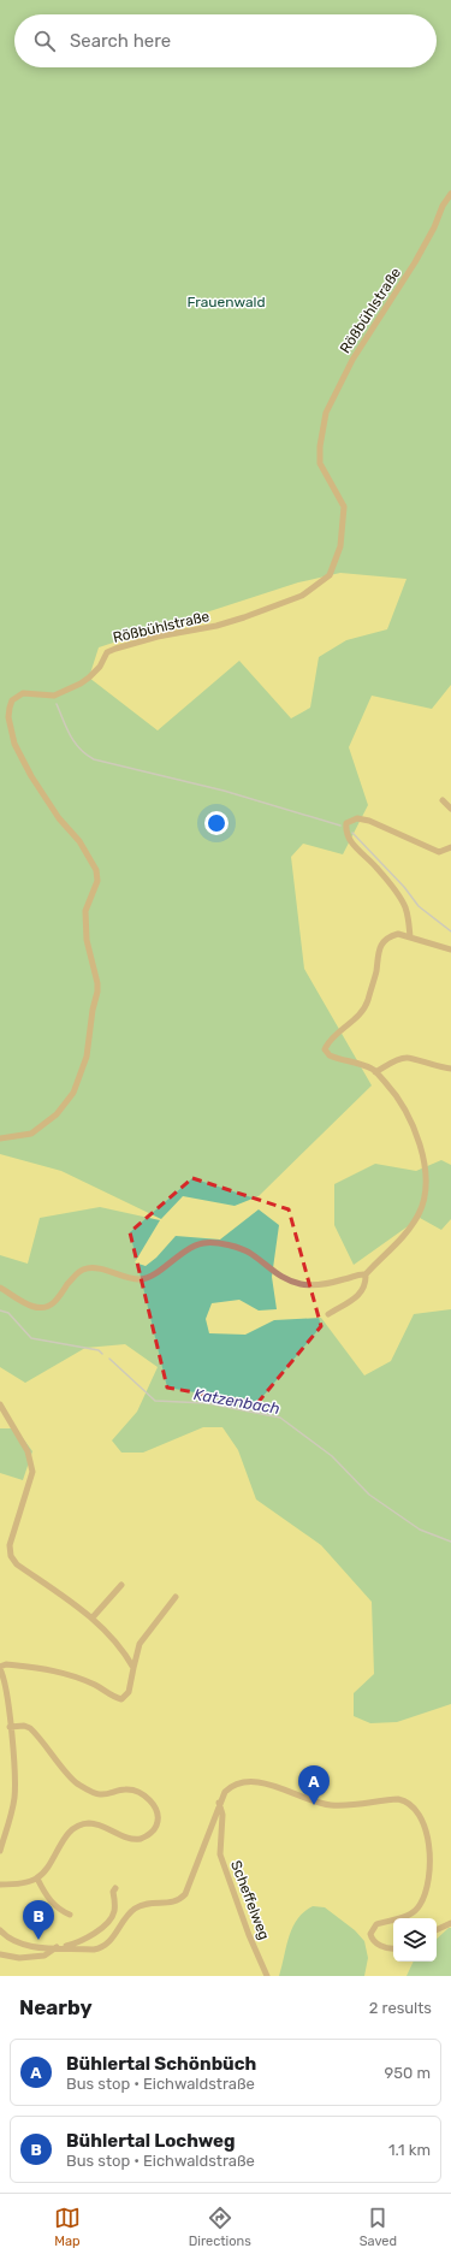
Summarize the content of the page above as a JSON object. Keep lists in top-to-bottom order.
{
  "streets": {
    "street": ["Rößbühlstraße", "Scheffelweg"]
  },
  "water": ["Katzenbach"],
  "parks": ["Frauenwald"],
  "page": {
    "search": "Search here",
    "pins": ["A", "B"],
    "heading": ["Nearby", "2 results"],
    "list": [
      {
        "mark": "A",
        "name": "Bühlertal Schönbüch",
        "note": "Bus stop · Eichwaldstraße",
        "value": "950 m"
      },
      {
        "mark": "B",
        "name": "Bühlertal Lochweg",
        "note": "Bus stop · Eichwaldstraße",
        "value": "1.1 km"
      }
    ],
    "nav": ["Map", "Directions", "Saved"]
  }
}
